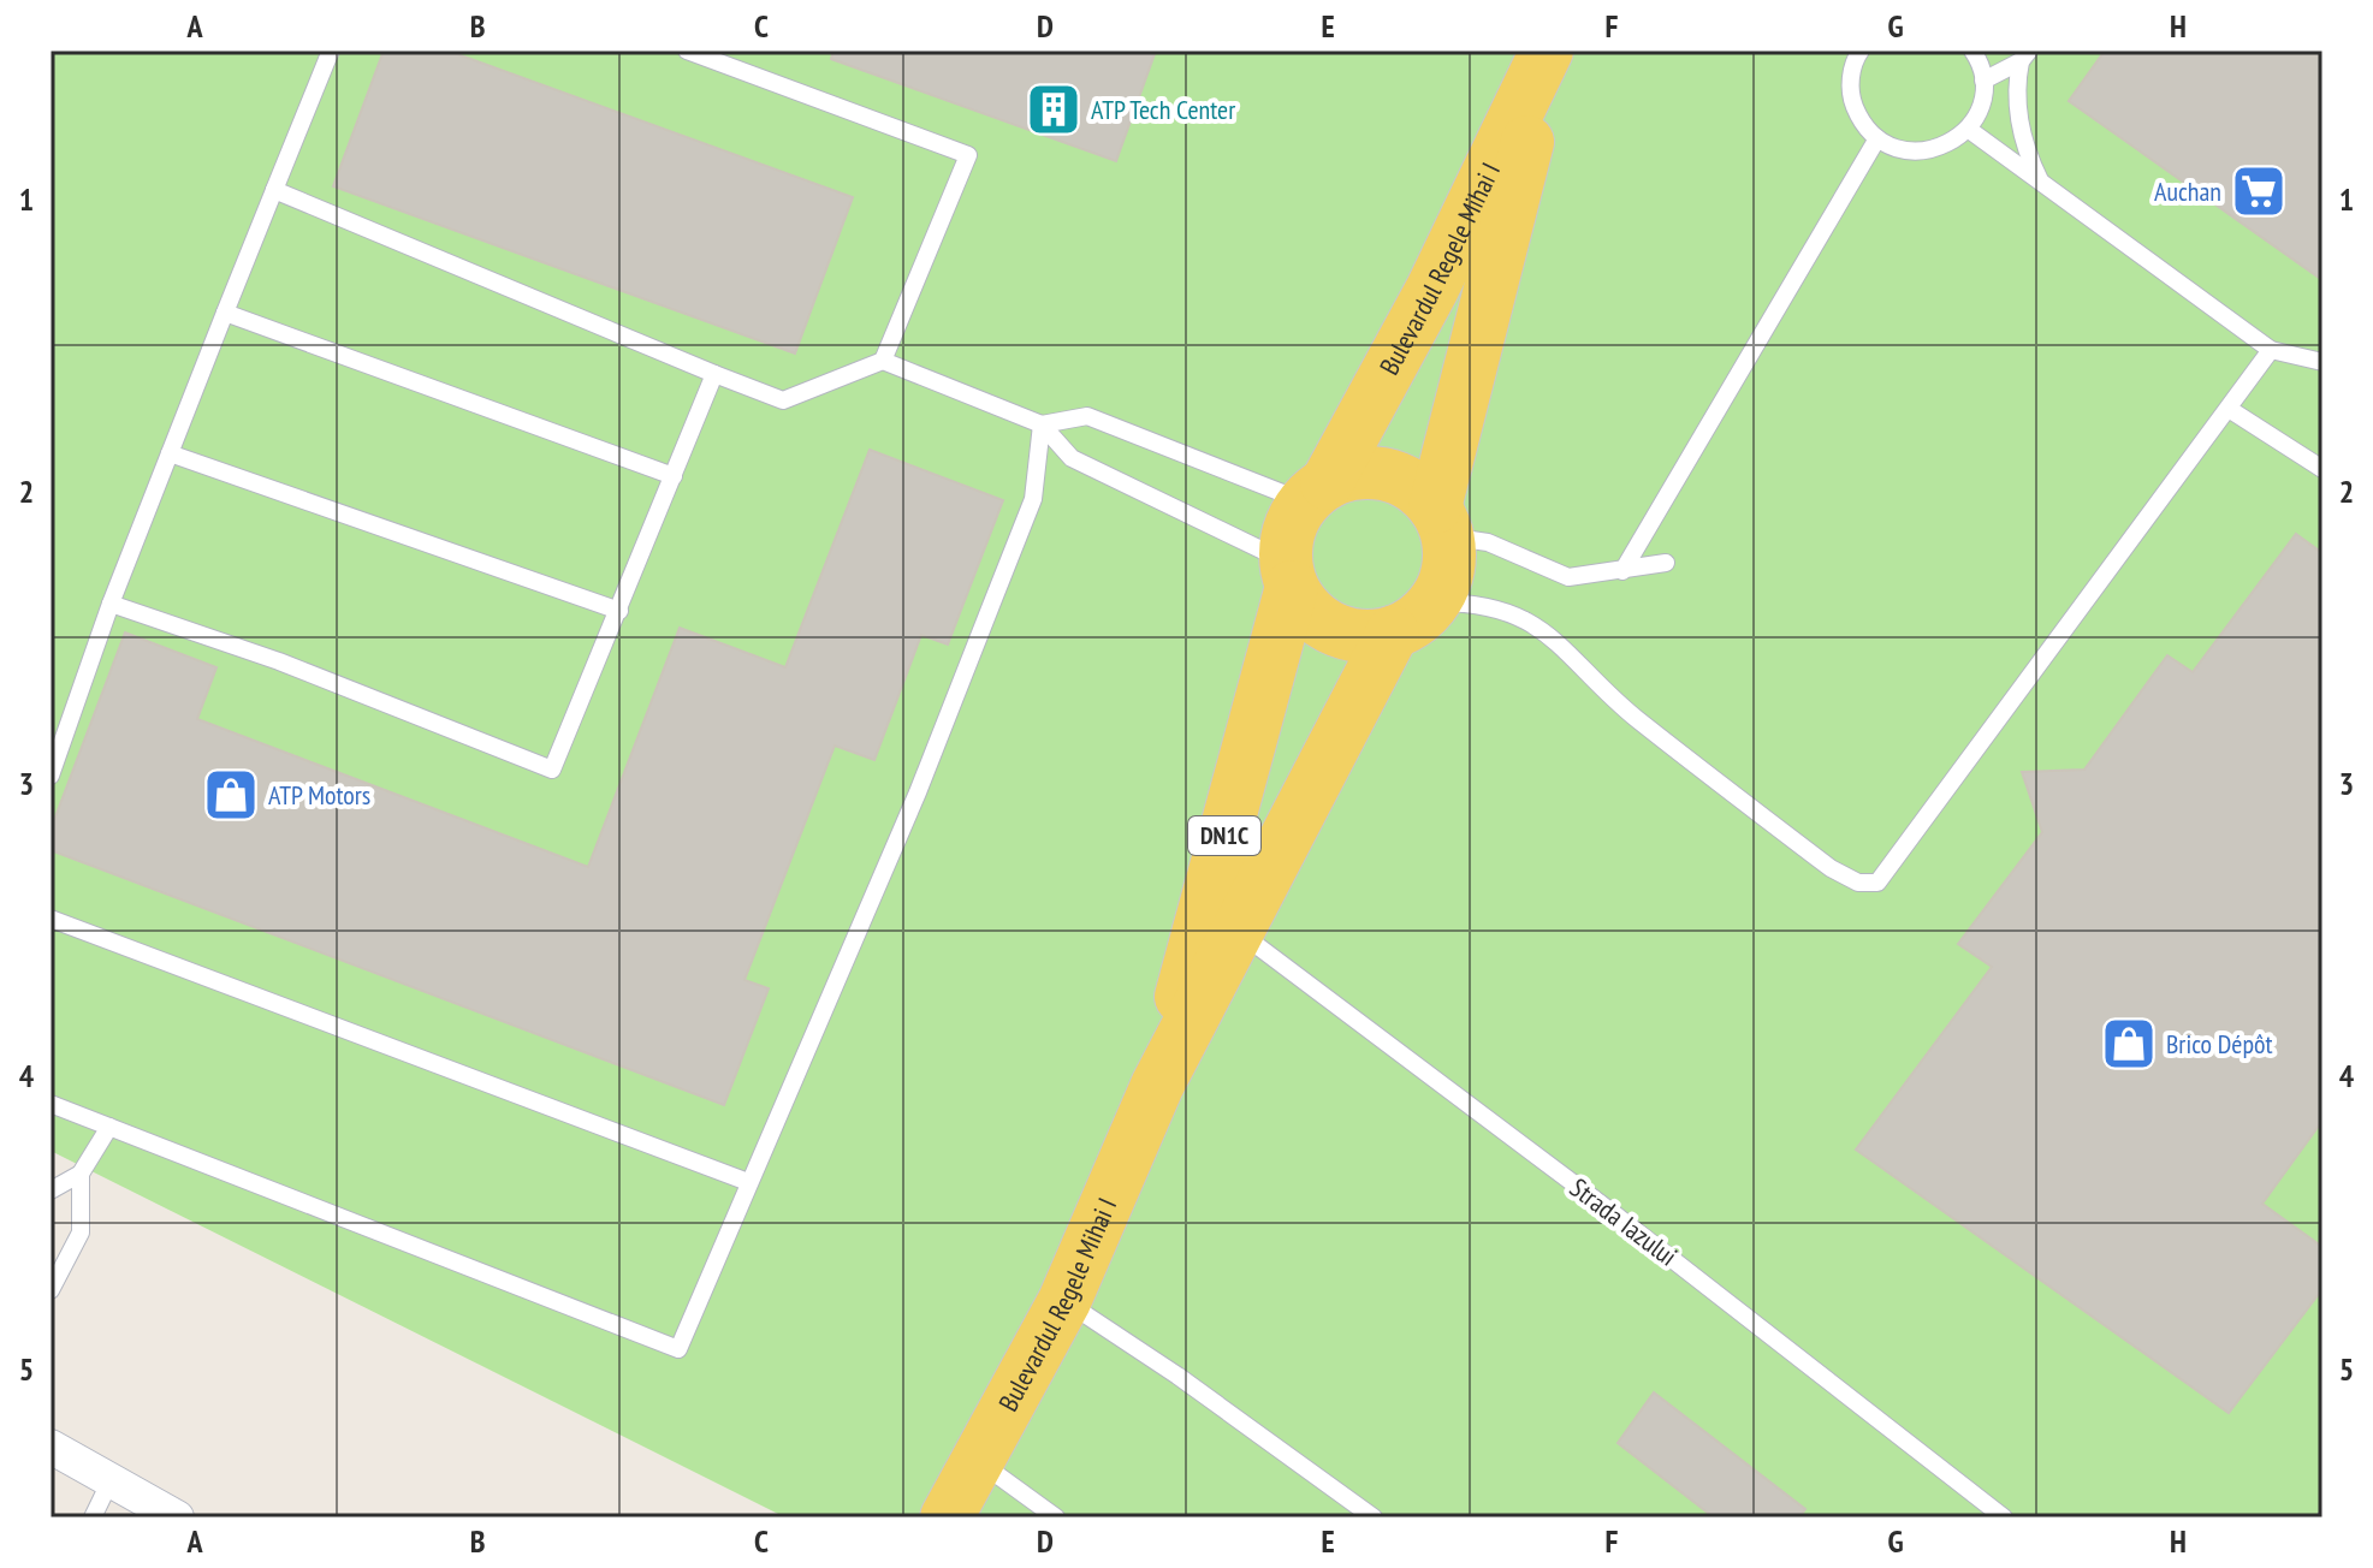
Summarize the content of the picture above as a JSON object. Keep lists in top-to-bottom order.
{
  "streets": {
    "main road": ["Bulevardul Regele Mihai I", "DN1C"],
    "lane": ["Strada Iazului"]
  },
  "crossings": [
    ["Bulevardul Regele Mihai I", "DN1C"],
    ["Bulevardul Regele Mihai I", "Strada Iazului"]
  ],
  "places": {
    "building": ["ATP Tech Center"],
    "supermarket": ["Auchan"],
    "shop": ["ATP Motors", "Brico Dépôt"]
  },
  "grid": {
    "columns": [
      "A",
      "B",
      "C",
      "D",
      "E",
      "F",
      "G",
      "H"
    ],
    "rows": [
      "1",
      "2",
      "3",
      "4",
      "5"
    ]
  }
}
